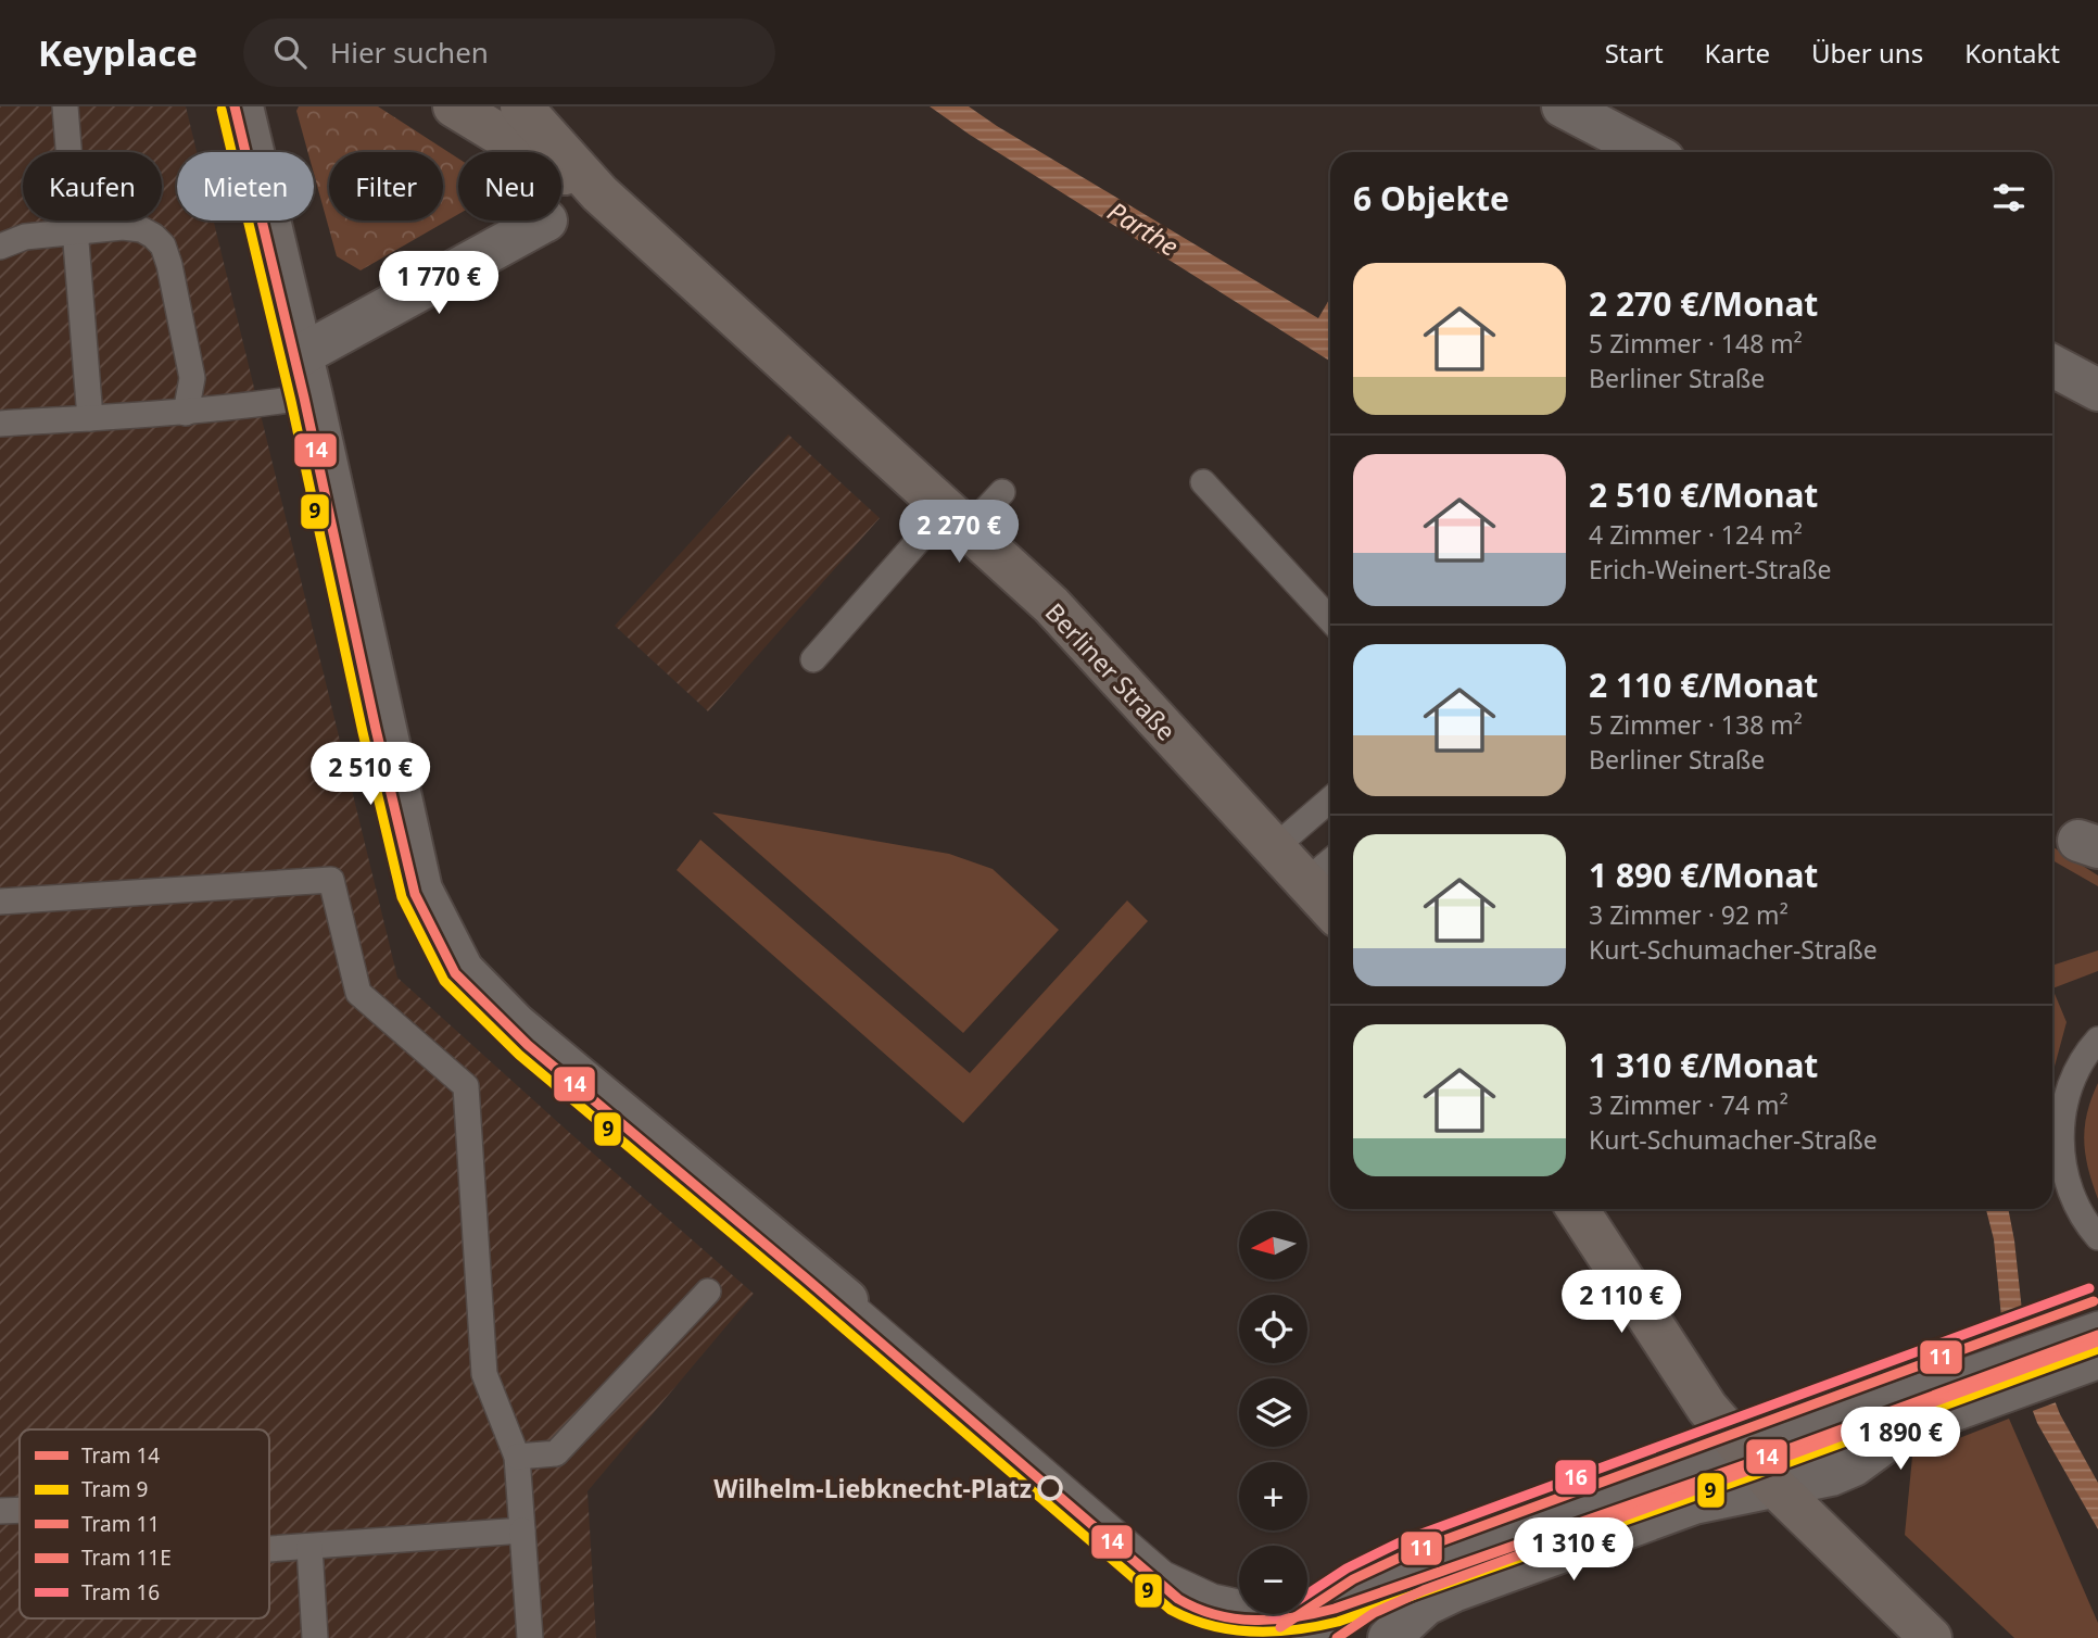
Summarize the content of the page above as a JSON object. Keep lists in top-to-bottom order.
{
  "streets": {
    "main road": ["Berliner Straße"]
  },
  "water": ["Parthe"],
  "places": ["Wilhelm-Liebknecht-Platz"],
  "lines": [
    "tram line 14",
    "tram line 9",
    "tram line 16",
    "tram line 11",
    "tram line 11E"
  ],
  "legend": [
    "Tram 14",
    "Tram 9",
    "Tram 11",
    "Tram 11E",
    "Tram 16"
  ],
  "north": "left",
  "page": {
    "header": "Keyplace",
    "search": "Hier suchen",
    "nav": [
      "Start",
      "Karte",
      "Über uns",
      "Kontakt"
    ],
    "chip": [
      "Kaufen",
      "Mieten",
      "Filter",
      "Neu"
    ],
    "heading": "6 Objekte",
    "list": [
      {
        "name": "2 270 €/Monat",
        "note": "5 Zimmer · 148 m² · Berliner Straße"
      },
      {
        "name": "2 510 €/Monat",
        "note": "4 Zimmer · 124 m² · Erich-Weinert-Straße"
      },
      {
        "name": "2 110 €/Monat",
        "note": "5 Zimmer · 138 m² · Berliner Straße"
      },
      {
        "name": "1 890 €/Monat",
        "note": "3 Zimmer · 92 m² · Kurt-Schumacher-Straße"
      },
      {
        "name": "1 310 €/Monat",
        "note": "3 Zimmer · 74 m² · Kurt-Schumacher-Straße"
      }
    ],
    "price": [
      "1 770 €",
      "2 270 €",
      "2 510 €",
      "2 110 €",
      "1 890 €",
      "1 310 €"
    ],
    "map_buttons": ["+", "−"]
  }
}
